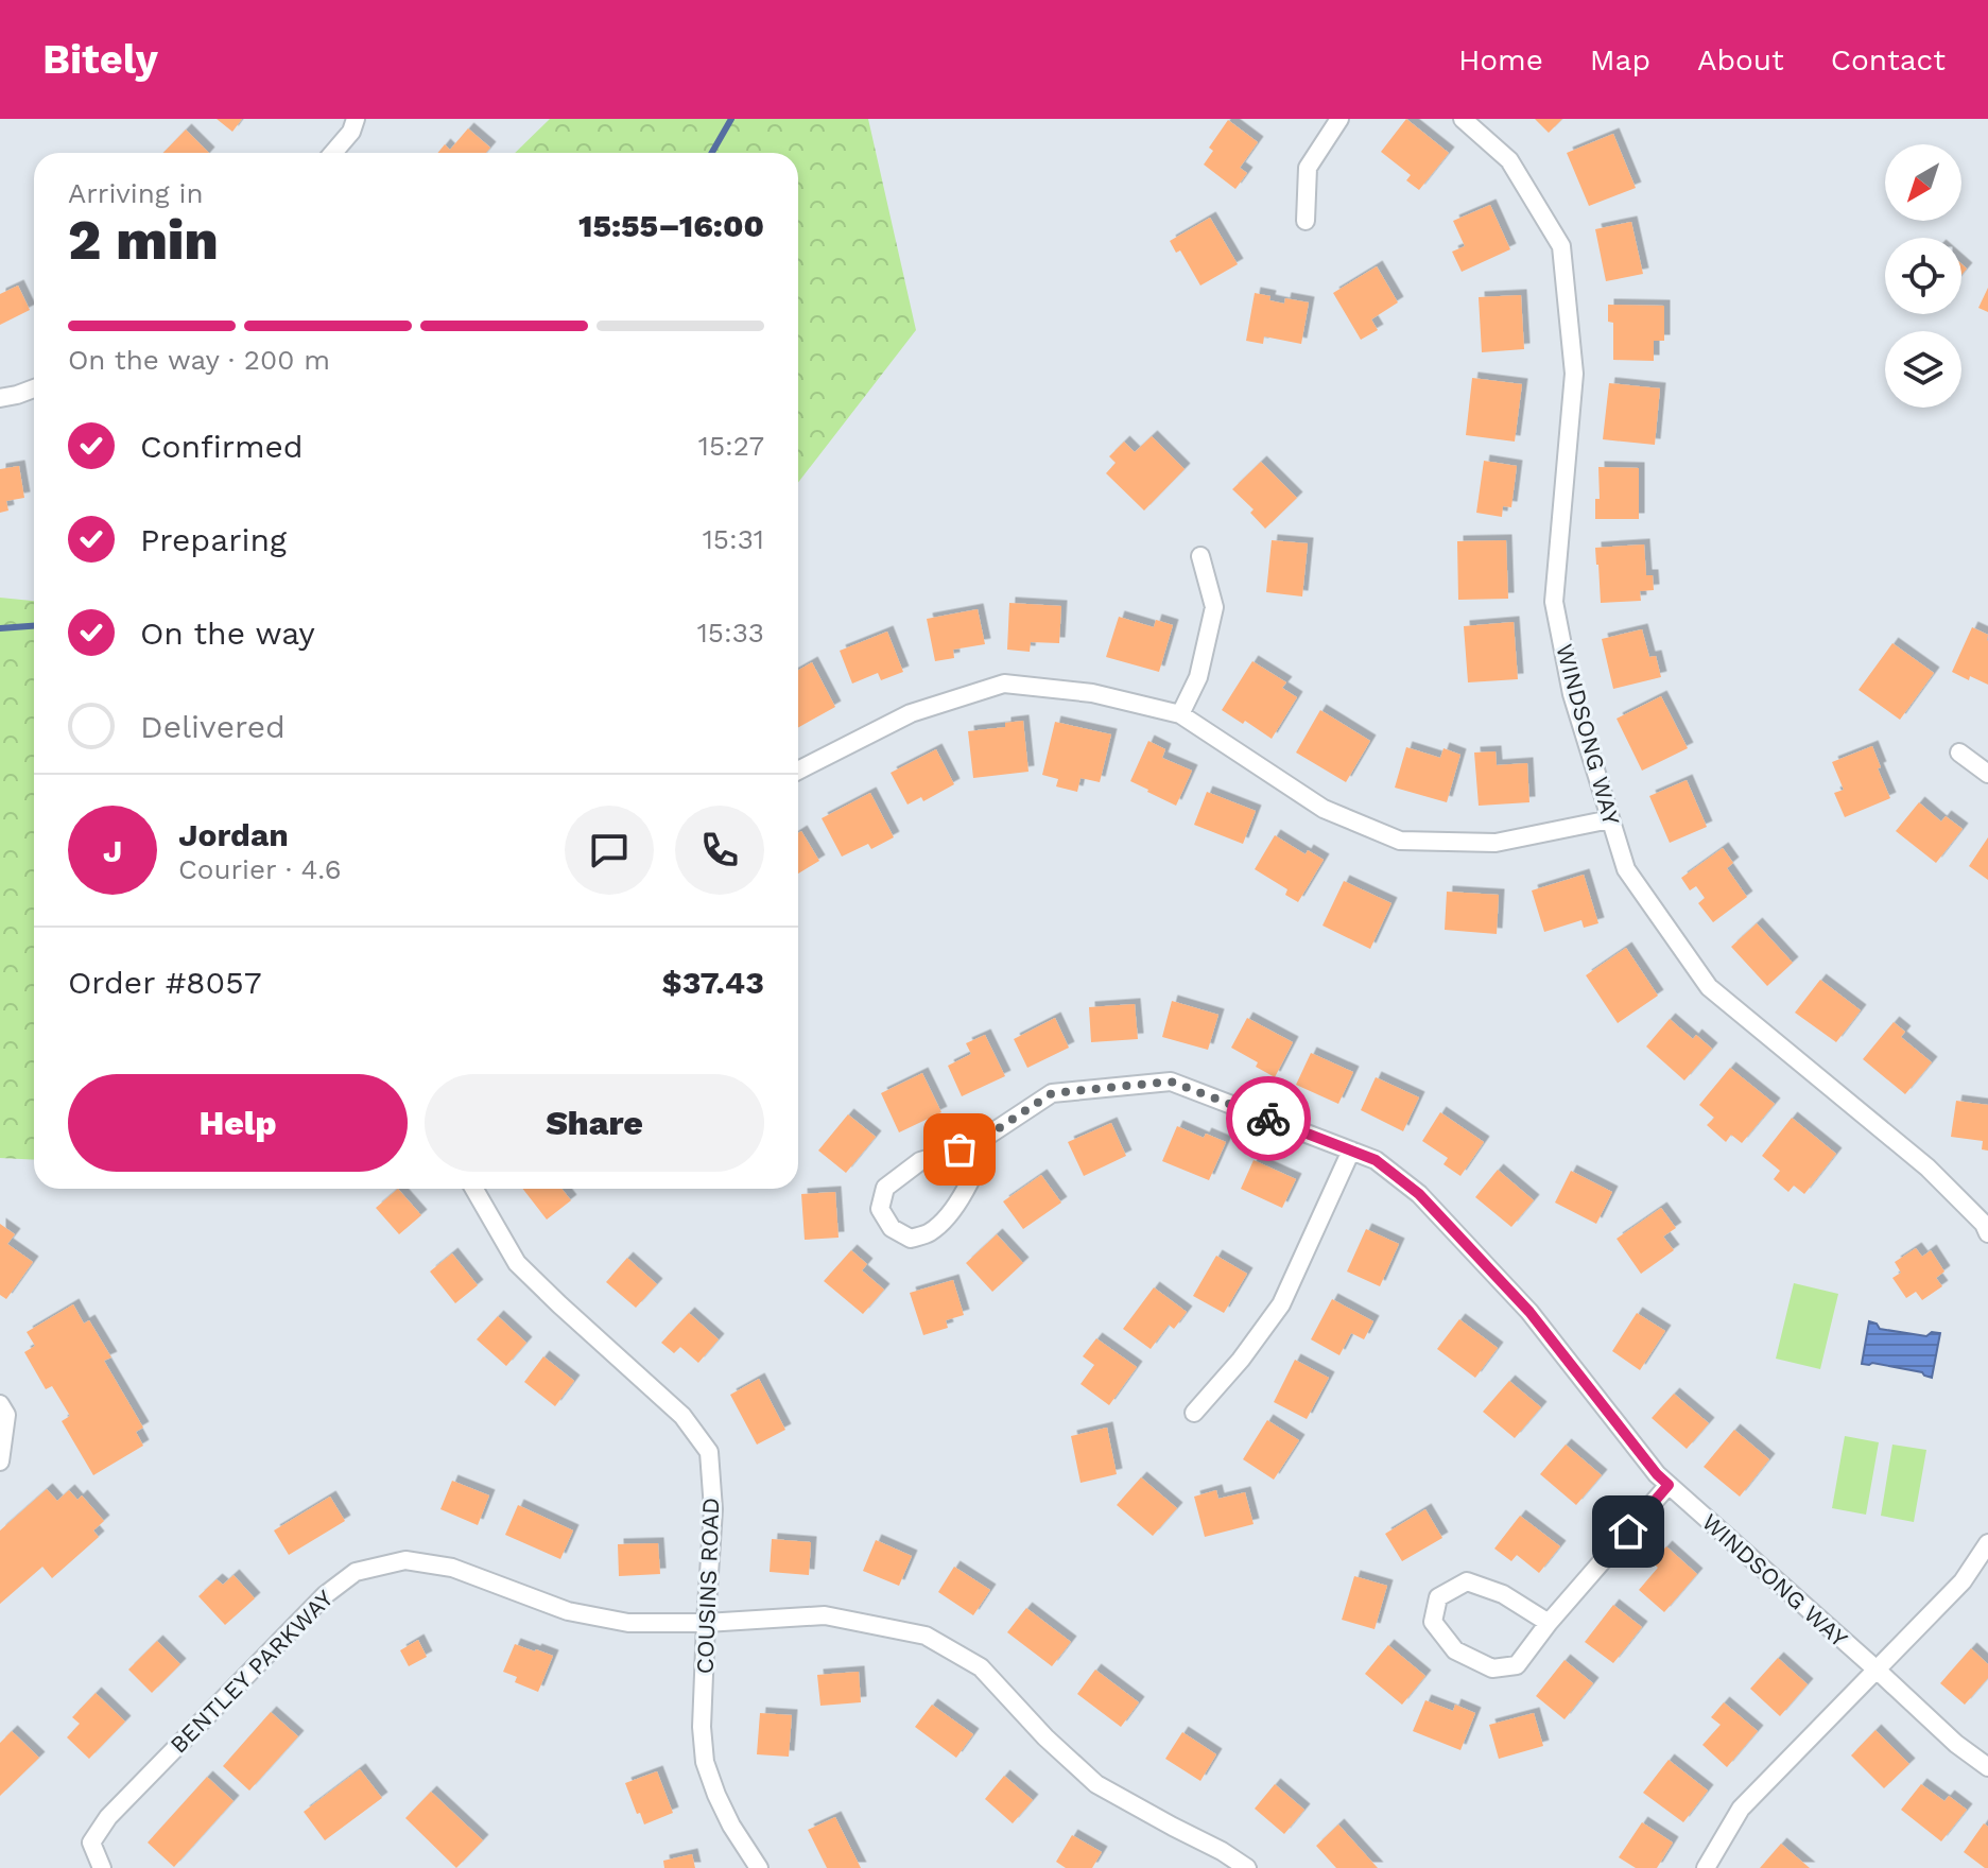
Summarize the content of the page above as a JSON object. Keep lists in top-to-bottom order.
{
  "streets": {
    "street": ["WINDSONG WAY", "COUSINS ROAD", "BENTLEY PARKWAY"]
  },
  "crossings": [
    ["COUSINS ROAD", "BENTLEY PARKWAY"]
  ],
  "north": "bottom left",
  "page": {
    "header": "Bitely",
    "nav": [
      "Home",
      "Map",
      "About",
      "Contact"
    ],
    "heading": ["2 min", "Arriving in", "15:55–16:00"],
    "panel": [
      "Jordan",
      "Courier · 4.6",
      "Order #8057",
      "$37.43"
    ],
    "bar": "On the way · 200 m",
    "list": [
      ["Confirmed", "15:27"],
      ["Preparing", "15:31"],
      ["On the way", "15:33"],
      "Delivered"
    ],
    "round": "J",
    "buttons": ["Help", "Share"]
  }
}
